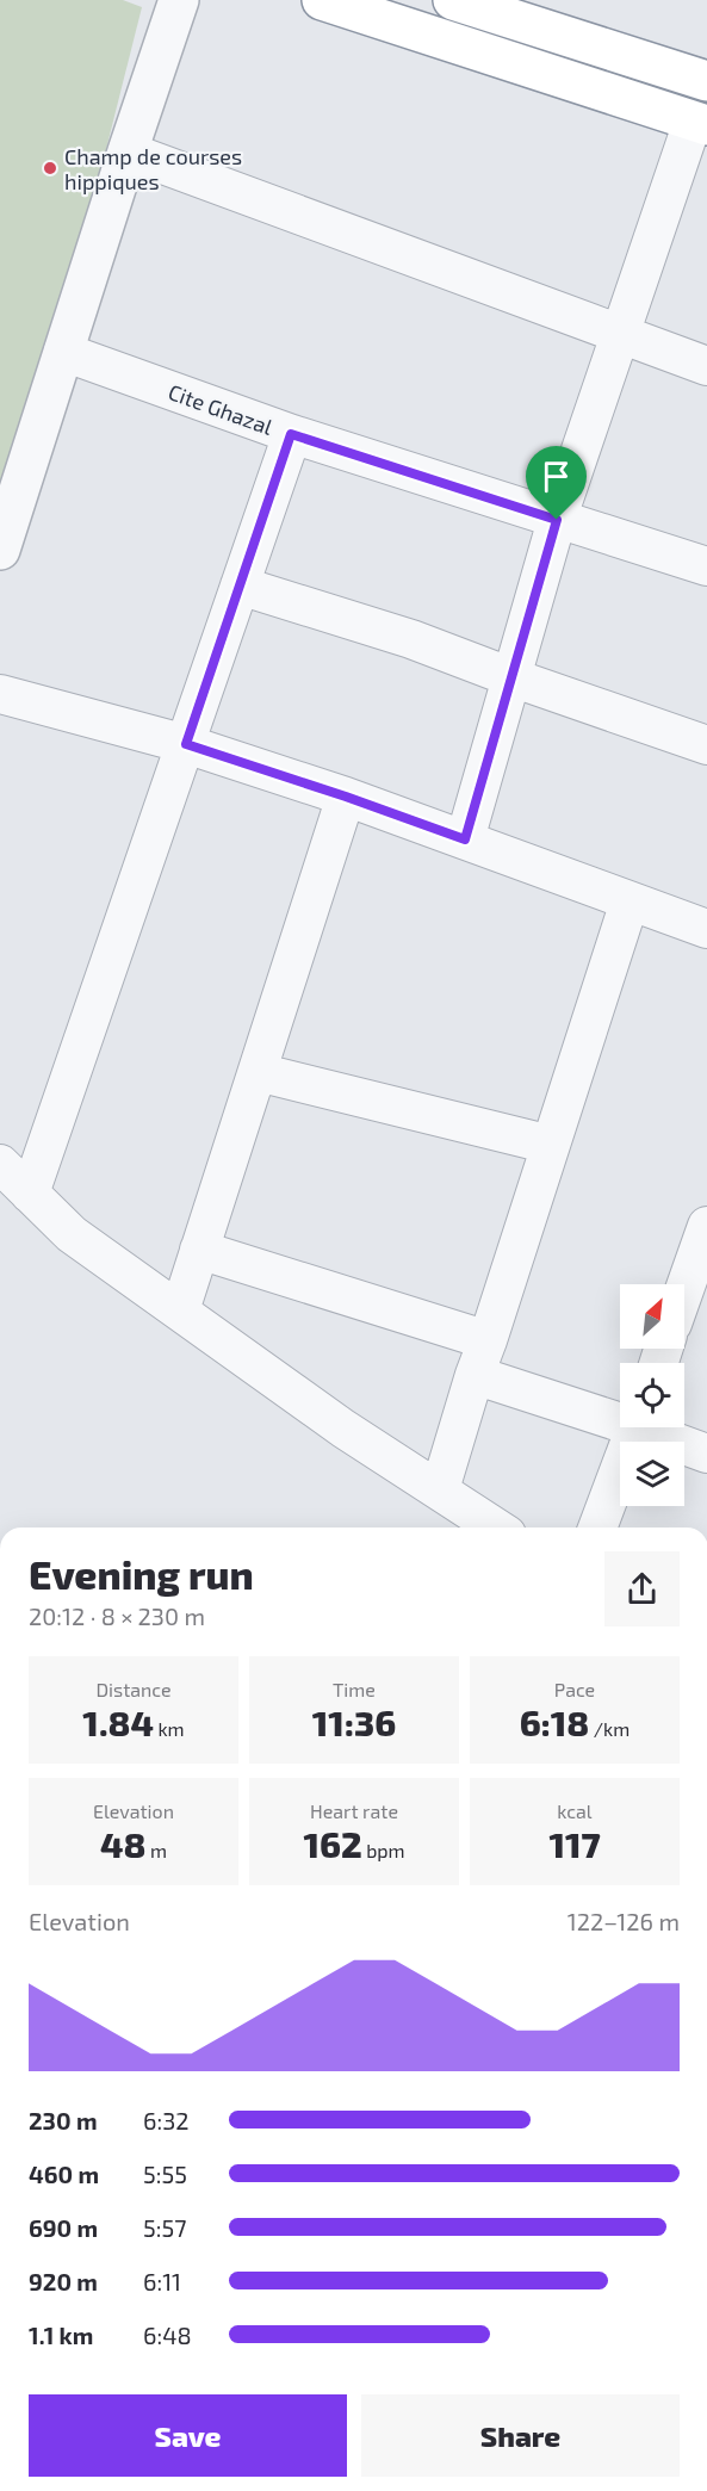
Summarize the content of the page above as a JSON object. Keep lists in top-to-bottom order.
{
  "streets": {
    "street": ["Cite Ghazal"]
  },
  "places": ["Champ de courses hippiques"],
  "north": "top right",
  "page": {
    "heading": ["Evening run", "20:12 · 8 × 230 m"],
    "stats": [
      ["Distance", "1.84 km"],
      ["Time", "11:36"],
      ["Pace", "6:18 /km"],
      ["Elevation", "48 m"],
      ["Heart rate", "162 bpm"],
      ["kcal", "117"]
    ],
    "chart": ["Elevation", "122–126 m"],
    "list": [
      {
        "name": "230 m",
        "note": "6:32"
      },
      {
        "name": "460 m",
        "note": "5:55"
      },
      {
        "name": "690 m",
        "note": "5:57"
      },
      {
        "name": "920 m",
        "note": "6:11"
      },
      {
        "name": "1.1 km",
        "note": "6:48"
      }
    ],
    "buttons": ["Save", "Share"]
  }
}
